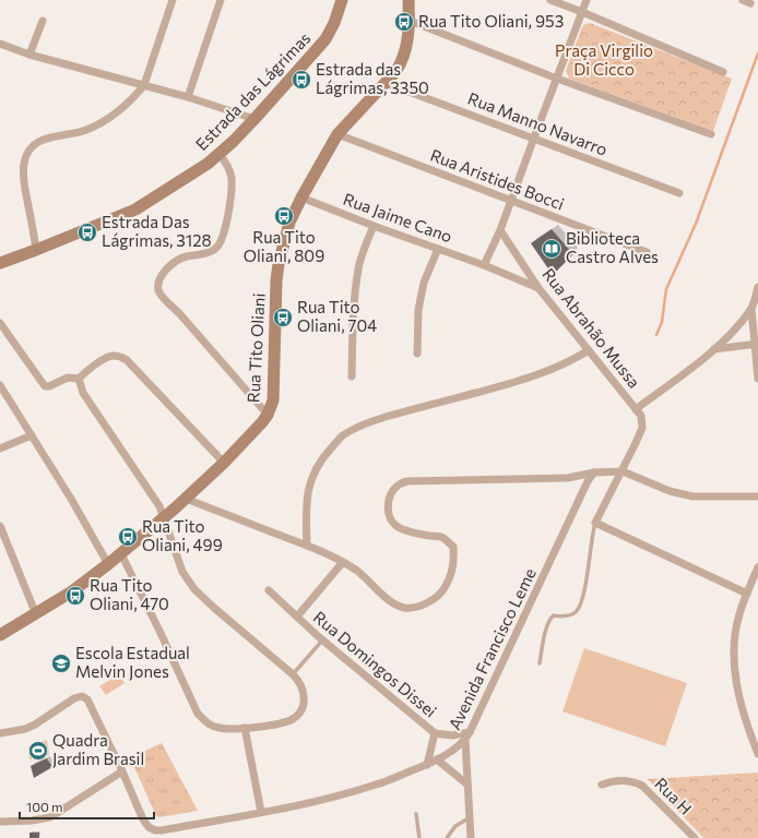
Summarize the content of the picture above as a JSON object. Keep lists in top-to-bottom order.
{
  "streets": {
    "street": [
      "Estrada das Lágrimas",
      "Rua Manno Navarro",
      "Rua Aristides Bocci",
      "Rua Jaime Cano",
      "Rua Abrahão Mussa",
      "Rua Tito Oliani",
      "Avenida Francisco Leme",
      "Rua Domingos Dissei",
      "Rua H"
    ]
  },
  "crossings": [
    ["Rua Manno Navarro", "Rua Tito Oliani"],
    ["Rua Aristides Bocci", "Rua Tito Oliani"],
    ["Rua Jaime Cano", "Rua Abrahão Mussa"],
    ["Rua Jaime Cano", "Rua Tito Oliani"],
    ["Avenida Francisco Leme", "Rua Domingos Dissei"]
  ],
  "parks": ["Praça Virgilio Di Cicco"],
  "places": {
    "bus stop": [
      "Rua Tito Oliani, 953",
      "Estrada das Lágrimas, 3350",
      "Rua Tito Oliani, 809",
      "Estrada Das Lágrimas, 3128",
      "Rua Tito Oliani, 704",
      "Rua Tito Oliani, 499",
      "Rua Tito Oliani, 470"
    ],
    "library": ["Biblioteca Castro Alves"],
    "school or university": ["Escola Estadual Melvin Jones"],
    "sports": ["Quadra Jardim Brasil"]
  },
  "scale_bar": "100 m"
}
